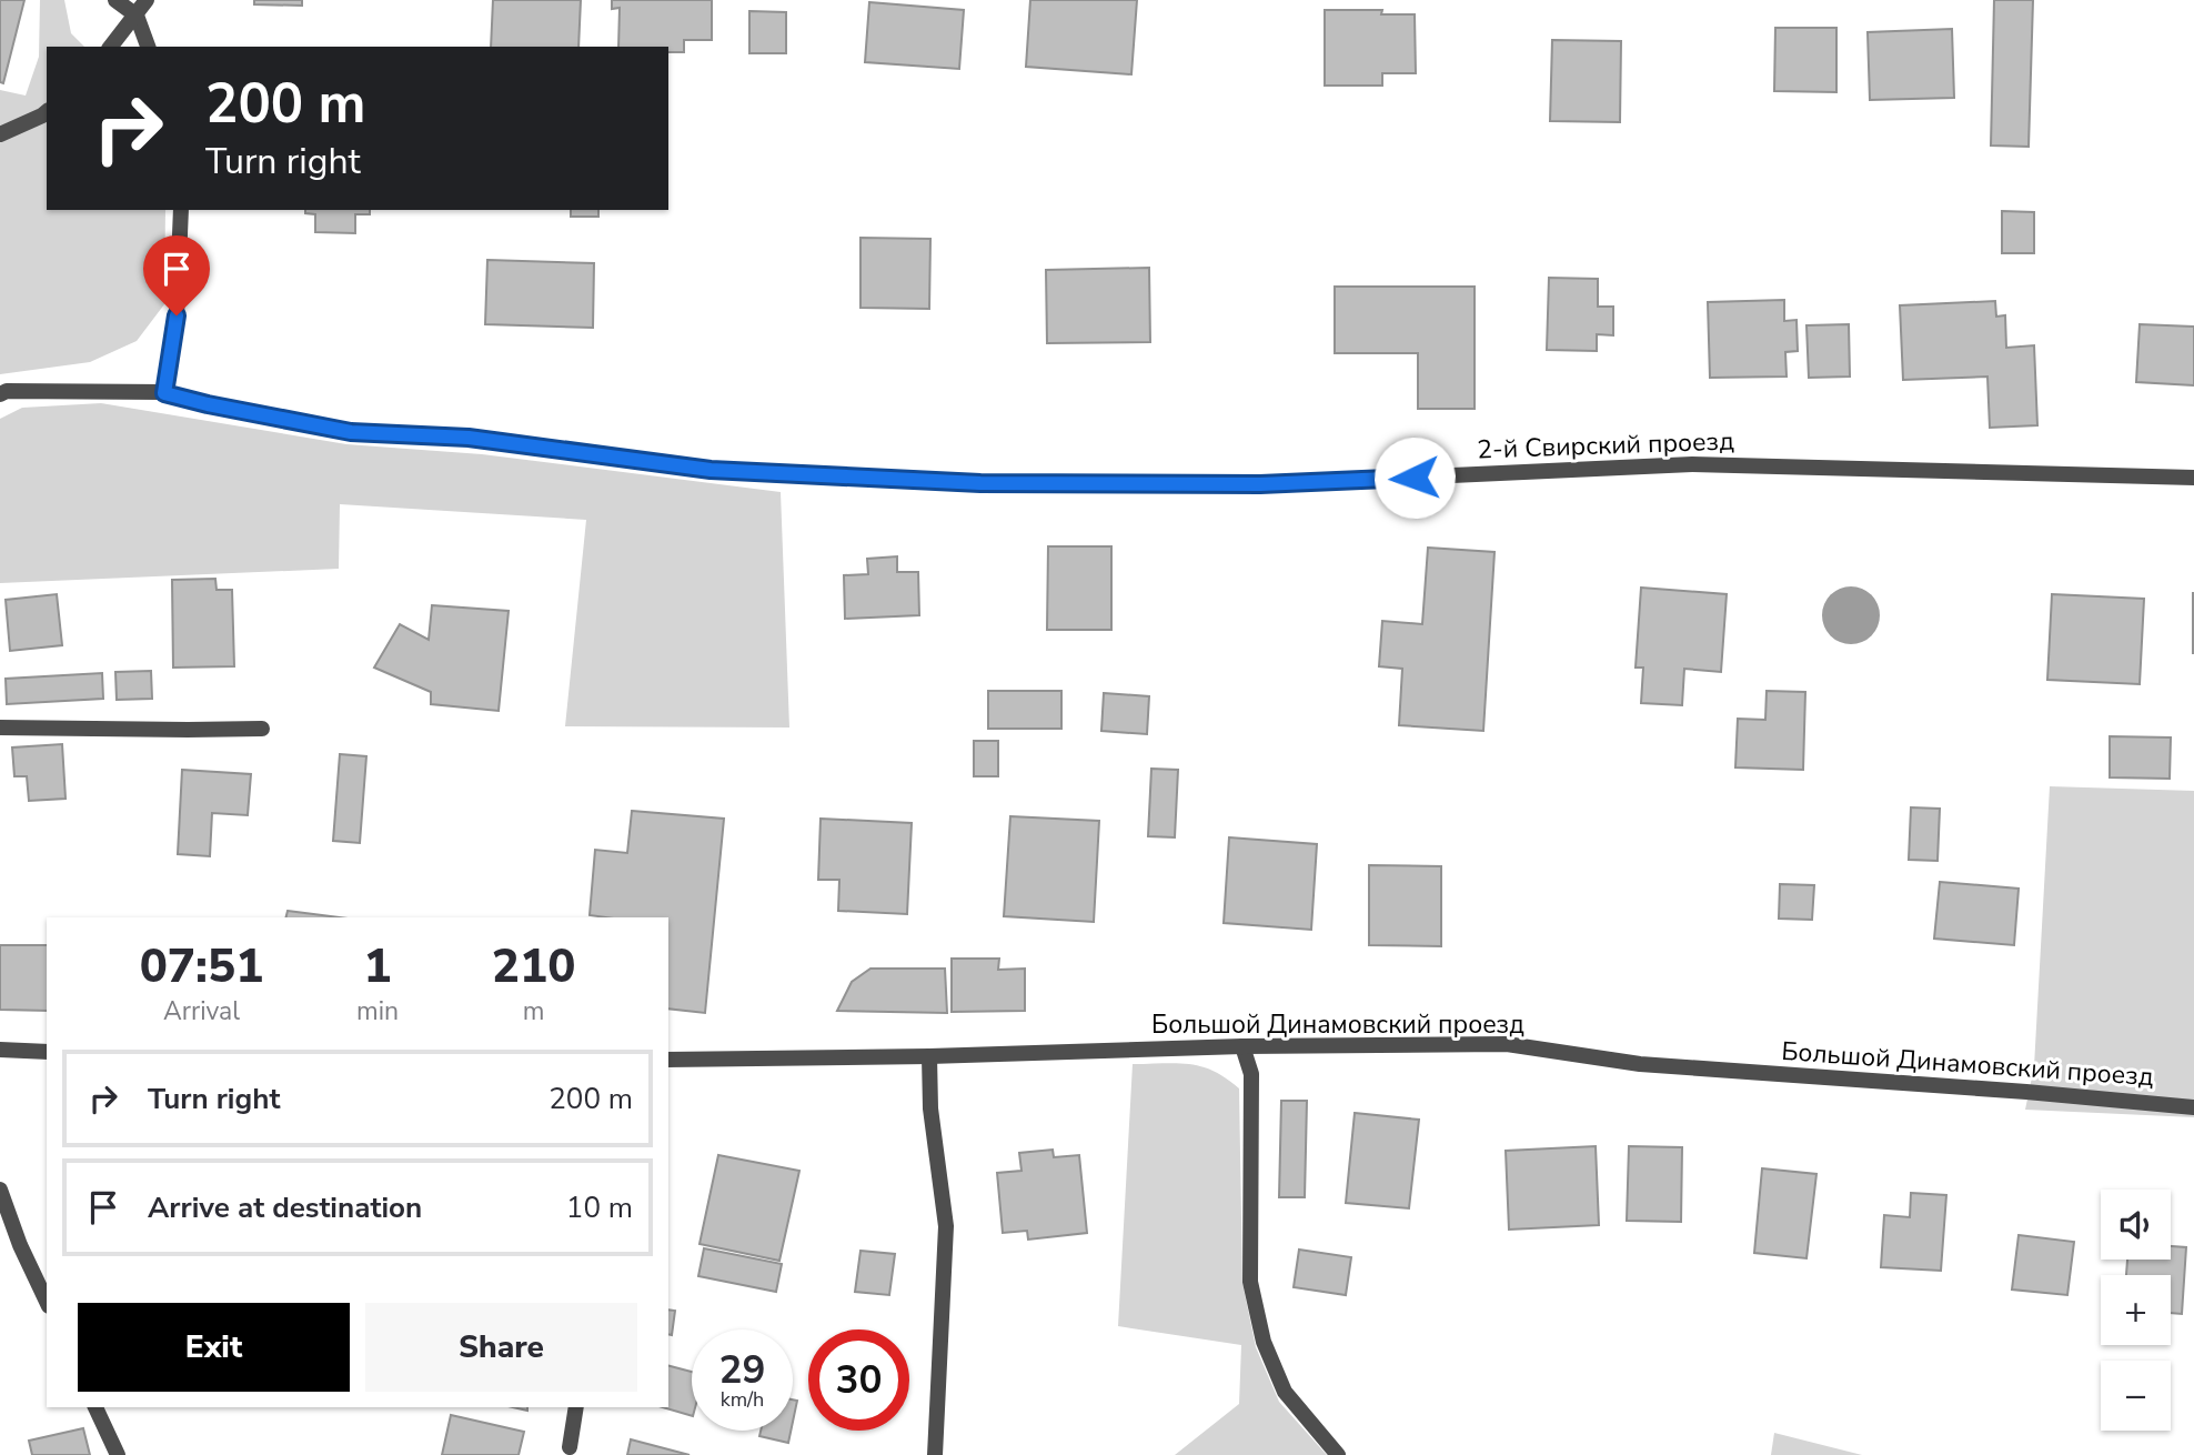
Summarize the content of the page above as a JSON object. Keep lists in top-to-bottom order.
{
  "streets": {
    "street": ["2-й Свирский проезд", "Большой Динамовский проезд"]
  },
  "page": {
    "turn": ["200 m", "Turn right"],
    "eta": [
      "07:51",
      "Arrival",
      "1",
      "min",
      "210",
      "m"
    ],
    "list": [
      {
        "name": "Turn right",
        "value": "200 m"
      },
      {
        "name": "Arrive at destination",
        "value": "10 m"
      }
    ],
    "map_buttons": ["+", "−"],
    "buttons": ["Exit", "Share"],
    "speed": "29 km/h",
    "limit": "30"
  }
}
